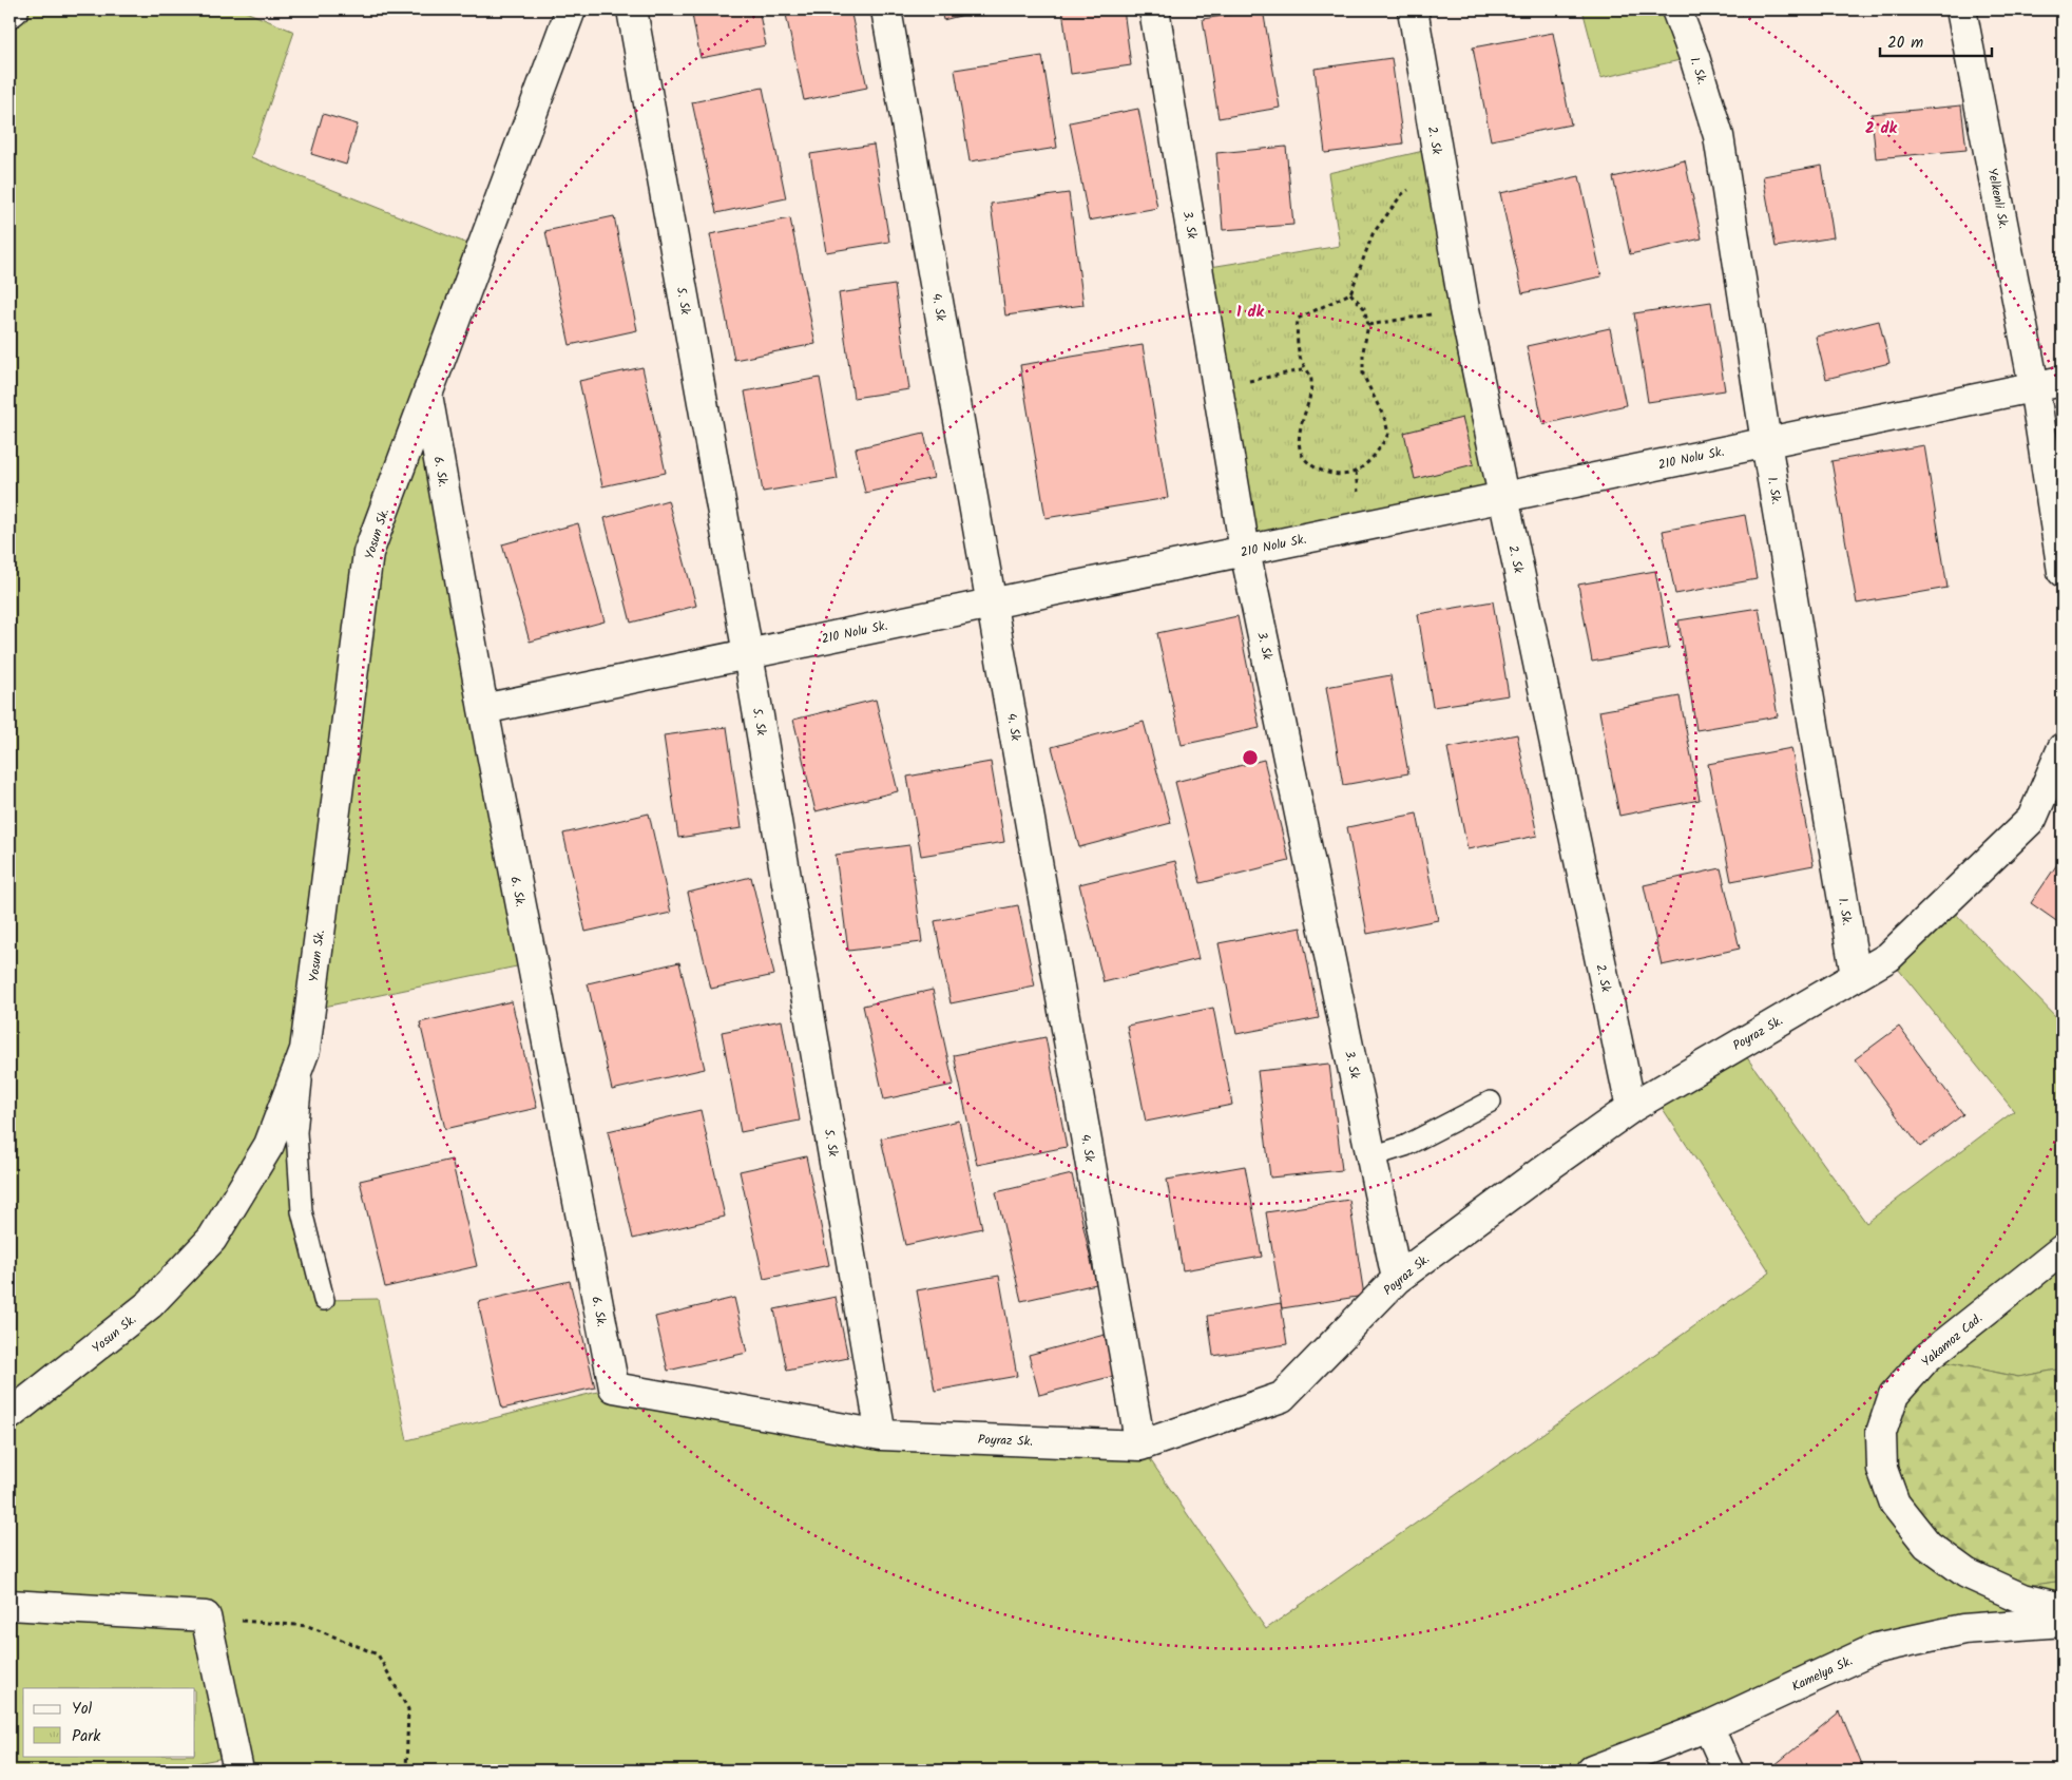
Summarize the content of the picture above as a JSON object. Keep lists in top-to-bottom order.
{
  "streets": {
    "street": [
      "1. Sk.",
      "2. Sk",
      "Yelkenli Sk.",
      "3. Sk",
      "5. Sk",
      "4. Sk",
      "210 Nolu Sk.",
      "6. Sk.",
      "Yosun Sk.",
      "Poyraz Sk.",
      "Yakamoz Cad.",
      "Kamelya Sk."
    ]
  },
  "crossings": [
    ["1. Sk.", "210 Nolu Sk."],
    ["1. Sk.", "Poyraz Sk."],
    ["2. Sk", "210 Nolu Sk."],
    ["2. Sk", "Poyraz Sk."],
    ["Yelkenli Sk.", "210 Nolu Sk."],
    ["3. Sk", "210 Nolu Sk."],
    ["3. Sk", "Poyraz Sk."],
    ["5. Sk", "210 Nolu Sk."],
    ["5. Sk", "Poyraz Sk."],
    ["4. Sk", "210 Nolu Sk."],
    ["4. Sk", "Poyraz Sk."],
    ["210 Nolu Sk.", "6. Sk."],
    ["6. Sk.", "Yosun Sk."],
    ["6. Sk.", "Poyraz Sk."]
  ],
  "legend": ["Yol", "Park"],
  "scale_bar": "20 m",
  "rings": ["2 dk", "1 dk"]
}
